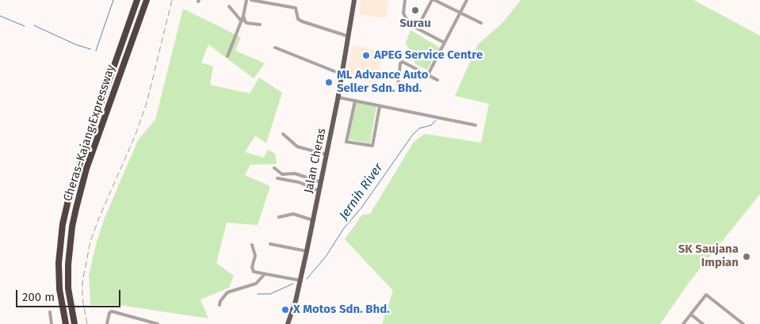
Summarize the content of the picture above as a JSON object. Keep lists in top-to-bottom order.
{
  "streets": {
    "highway": ["Cheras–Kajang Expressway"],
    "main road": ["Jalan Cheras"]
  },
  "water": ["Jernih River"],
  "places": [
    "Surau",
    "APEG Service Centre",
    "ML Advance Auto Seller Sdn. Bhd.",
    "SK Saujana Impian",
    "X Motos Sdn. Bhd."
  ],
  "scale_bar": "200 m"
}
